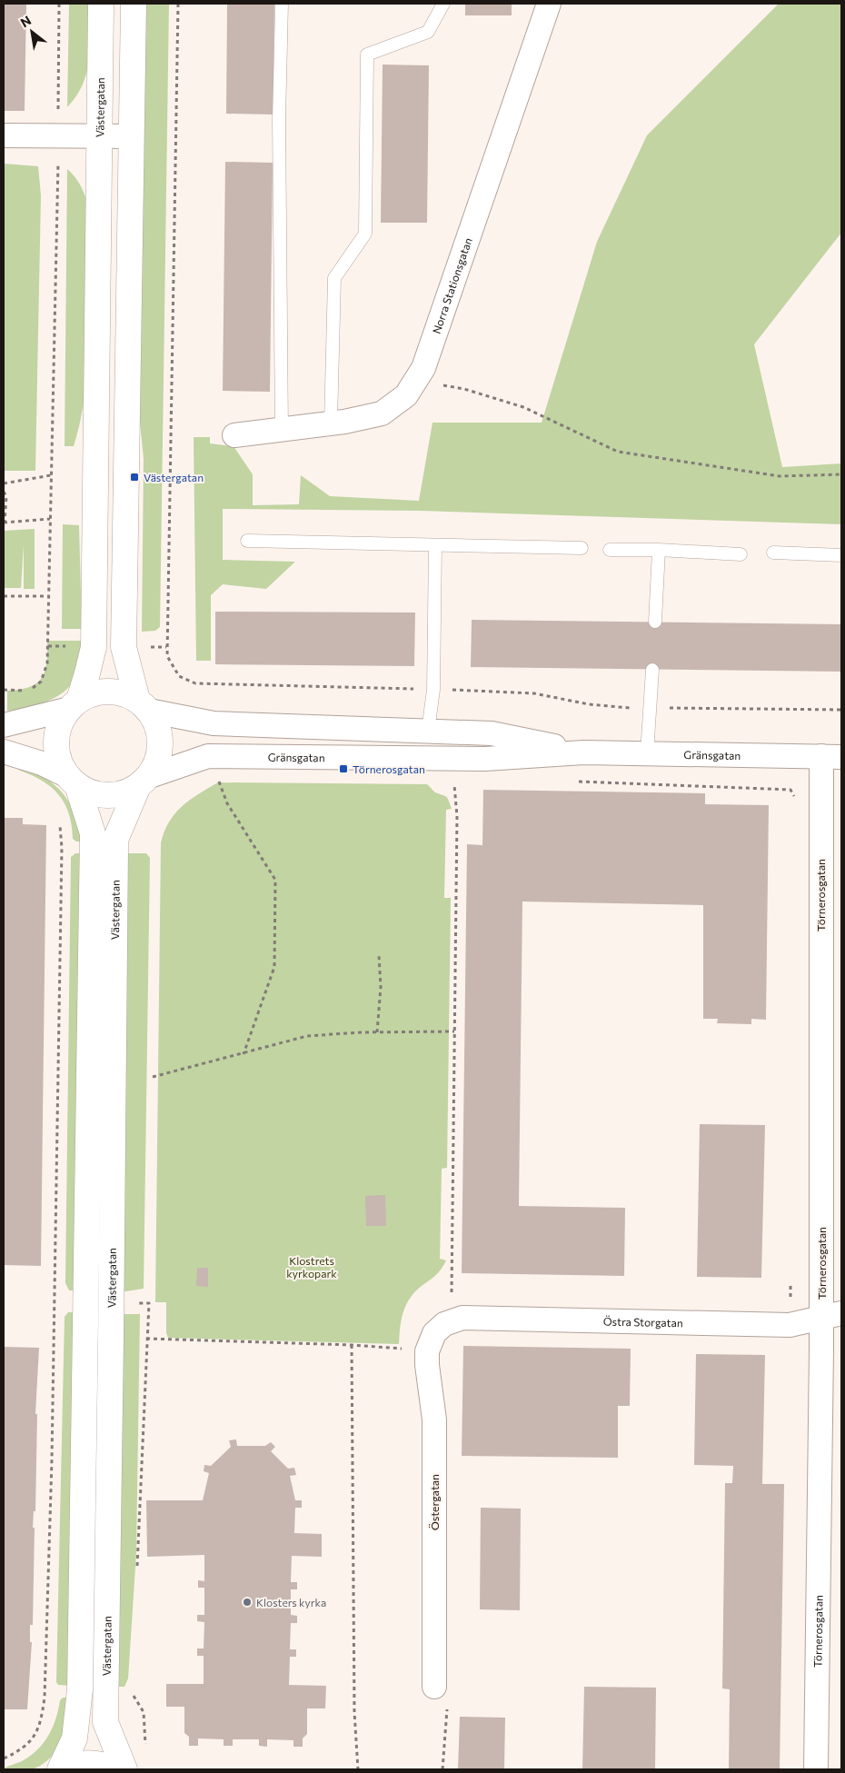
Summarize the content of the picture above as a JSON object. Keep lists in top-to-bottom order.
{
  "streets": {
    "street": [
      "Västergatan",
      "Norra Stationsgatan",
      "Gränsgatan",
      "Törnerosgatan",
      "Östra Storgatan",
      "Östergatan"
    ]
  },
  "crossings": [
    ["Västergatan", "Gränsgatan"],
    ["Gränsgatan", "Törnerosgatan"],
    ["Törnerosgatan", "Östra Storgatan"],
    ["Östra Storgatan", "Östergatan"]
  ],
  "parks": ["Klostrets kyrkopark"],
  "places": {
    "transit": ["Västergatan", "Törnerosgatan"],
    "other": ["Klosters kyrka"]
  },
  "north": "top left"
}
